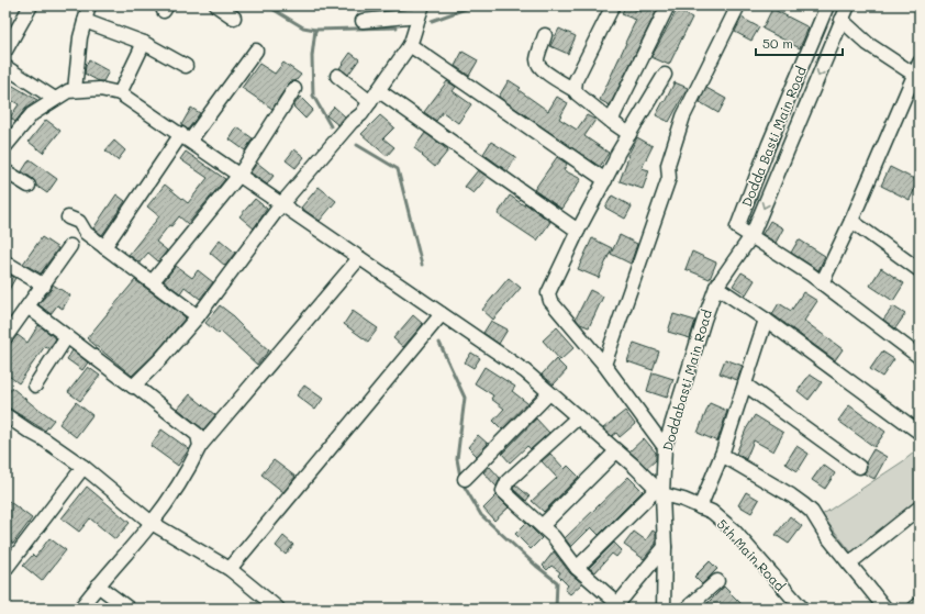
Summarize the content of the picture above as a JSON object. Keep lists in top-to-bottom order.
{
  "streets": {
    "street": ["Dodda Basti Main Road", "Doddabasti Main Road", "5th Main Road"]
  },
  "crossings": [
    ["Dodda Basti Main Road", "Doddabasti Main Road"],
    ["Doddabasti Main Road", "5th Main Road"]
  ],
  "scale_bar": "50 m"
}
